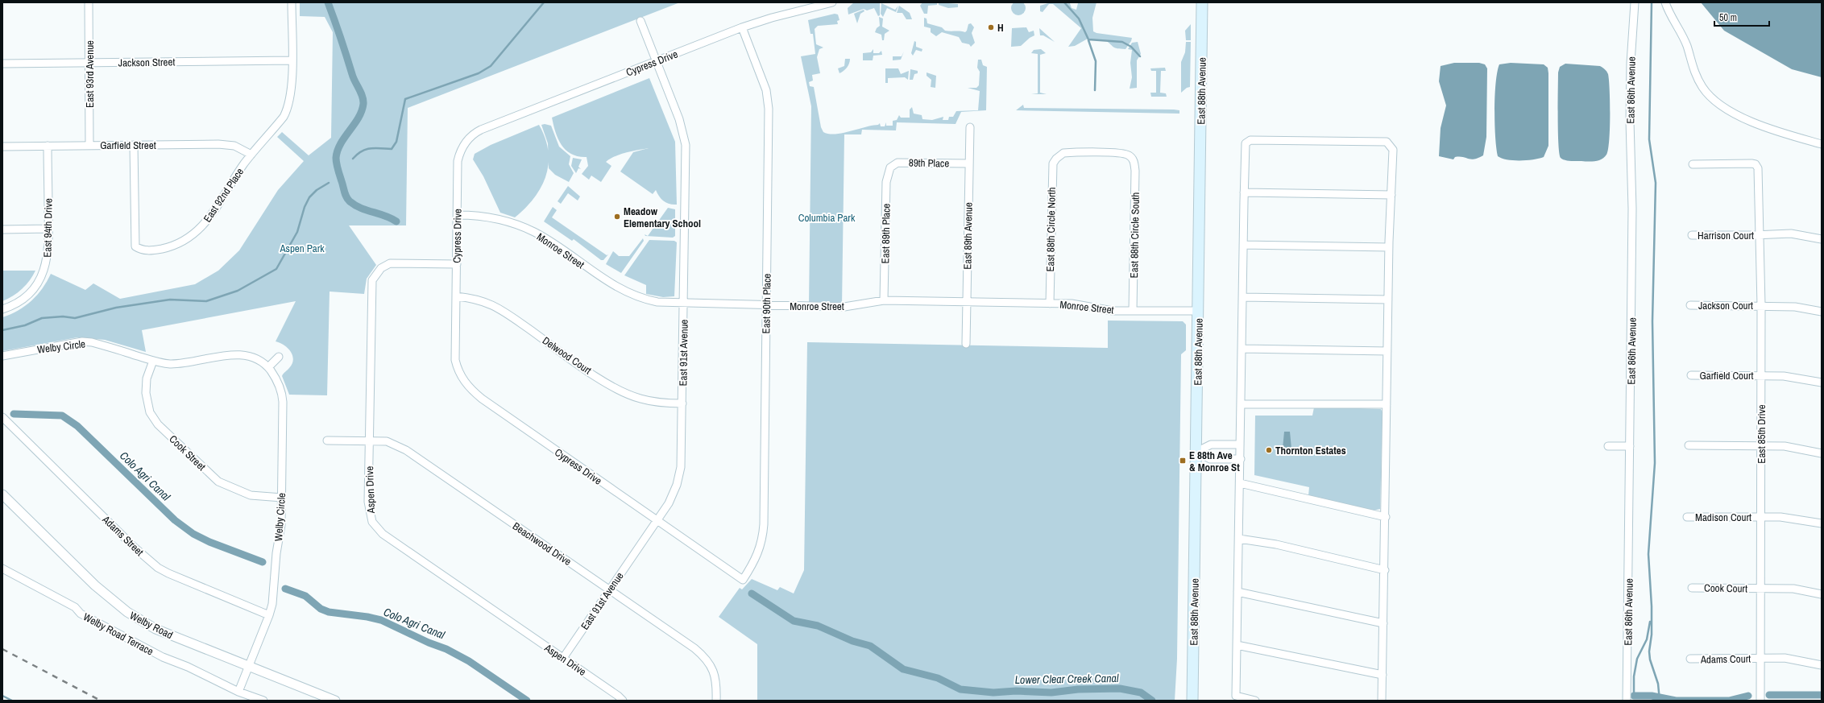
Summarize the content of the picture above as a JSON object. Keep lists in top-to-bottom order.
{
  "streets": {
    "main road": ["East 88th Avenue"],
    "street": [
      "Jackson Street",
      "Cypress Drive",
      "East 93rd Avenue",
      "East 86th Avenue",
      "Garfield Street",
      "89th Place",
      "East 92nd Place",
      "East 94th Drive",
      "East 88th Circle North",
      "East 89th Place",
      "East 88th Circle South",
      "Harrison Court",
      "East 89th Avenue",
      "Monroe Street",
      "East 90th Place",
      "Jackson Court",
      "Welby Circle",
      "East 91st Avenue",
      "Delwood Court",
      "Garfield Court",
      "East 85th Drive",
      "Cook Street",
      "Aspen Drive",
      "Madison Court",
      "Adams Street",
      "Beachwood Drive",
      "Cook Court",
      "Welby Road",
      "Welby Road Terrace",
      "Adams Court"
    ]
  },
  "crossings": [
    ["Jackson Street", "East 93rd Avenue"],
    ["Jackson Street", "East 92nd Place"],
    ["Cypress Drive", "Monroe Street"],
    ["Cypress Drive", "East 90th Place"],
    ["Cypress Drive", "East 91st Avenue"],
    ["Cypress Drive", "Delwood Court"],
    ["Cypress Drive", "Aspen Drive"],
    ["East 93rd Avenue", "Garfield Street"],
    ["East 88th Avenue", "Monroe Street"],
    ["Garfield Street", "East 92nd Place"],
    ["Garfield Street", "East 94th Drive"],
    ["89th Place", "East 89th Place"],
    ["89th Place", "East 89th Avenue"],
    ["East 88th Circle North", "East 88th Circle South"],
    ["East 88th Circle North", "Monroe Street"],
    ["East 89th Place", "Monroe Street"],
    ["East 88th Circle South", "Monroe Street"],
    ["Harrison Court", "East 85th Drive"],
    ["East 89th Avenue", "Monroe Street"],
    ["Monroe Street", "East 90th Place"],
    ["Monroe Street", "East 91st Avenue"],
    ["Jackson Court", "East 85th Drive"],
    ["Welby Circle", "Cook Street"],
    ["Welby Circle", "Adams Street"],
    ["Welby Circle", "Welby Road"],
    ["East 91st Avenue", "Delwood Court"],
    ["East 91st Avenue", "Aspen Drive"],
    ["East 91st Avenue", "Beachwood Drive"],
    ["Garfield Court", "East 85th Drive"],
    ["East 85th Drive", "Madison Court"],
    ["East 85th Drive", "Cook Court"],
    ["East 85th Drive", "Adams Court"],
    ["Aspen Drive", "Beachwood Drive"]
  ],
  "water": ["Colo Agri Canal", "Lower Clear Creek Canal"],
  "parks": ["Columbia Park", "Aspen Park"],
  "places": {
    "other": ["H", "Meadow Elementary School", "Thornton Estates"],
    "transit": ["E 88th Ave & Monroe St"]
  },
  "scale_bar": "50 m"
}
